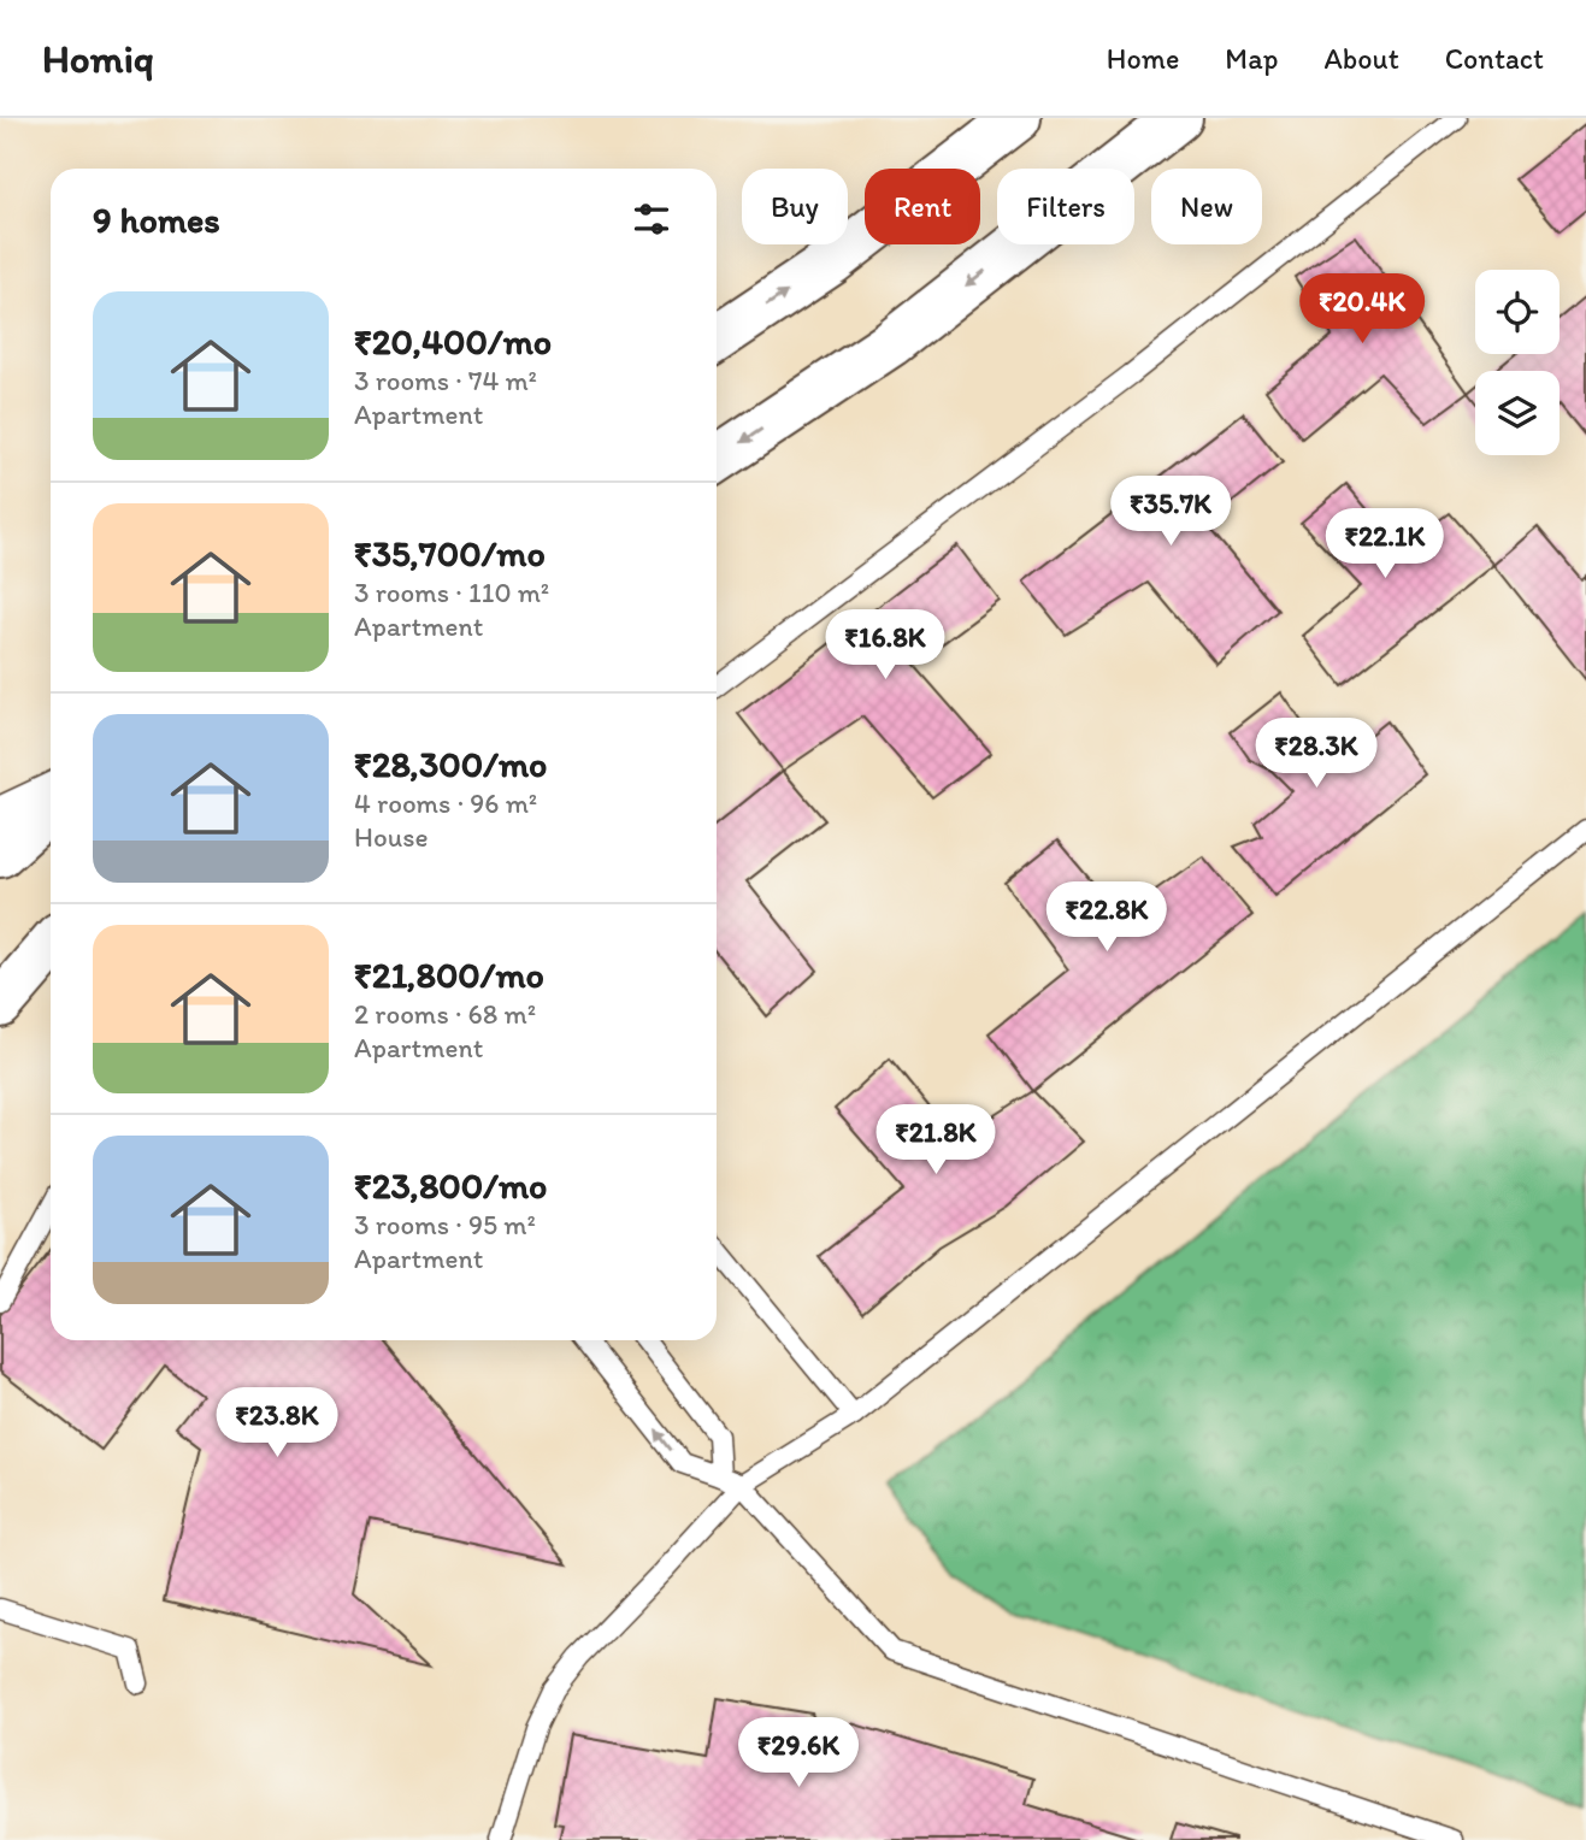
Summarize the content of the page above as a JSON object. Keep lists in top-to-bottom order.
{
  "page": {
    "header": "Homiq",
    "nav": [
      "Home",
      "Map",
      "About",
      "Contact"
    ],
    "chip": [
      "Buy",
      "Rent",
      "Filters",
      "New"
    ],
    "heading": "9 homes",
    "list": [
      {
        "name": "₹20,400/mo",
        "note": "3 rooms · 74 m² · Apartment"
      },
      {
        "name": "₹35,700/mo",
        "note": "3 rooms · 110 m² · Apartment"
      },
      {
        "name": "₹28,300/mo",
        "note": "4 rooms · 96 m² · House"
      },
      {
        "name": "₹21,800/mo",
        "note": "2 rooms · 68 m² · Apartment"
      },
      {
        "name": "₹23,800/mo",
        "note": "3 rooms · 95 m² · Apartment"
      }
    ],
    "price": [
      "₹20.4K",
      "₹35.7K",
      "₹22.1K",
      "₹16.8K",
      "₹28.3K",
      "₹22.8K",
      "₹21.8K",
      "₹23.8K",
      "₹29.6K"
    ]
  }
}
